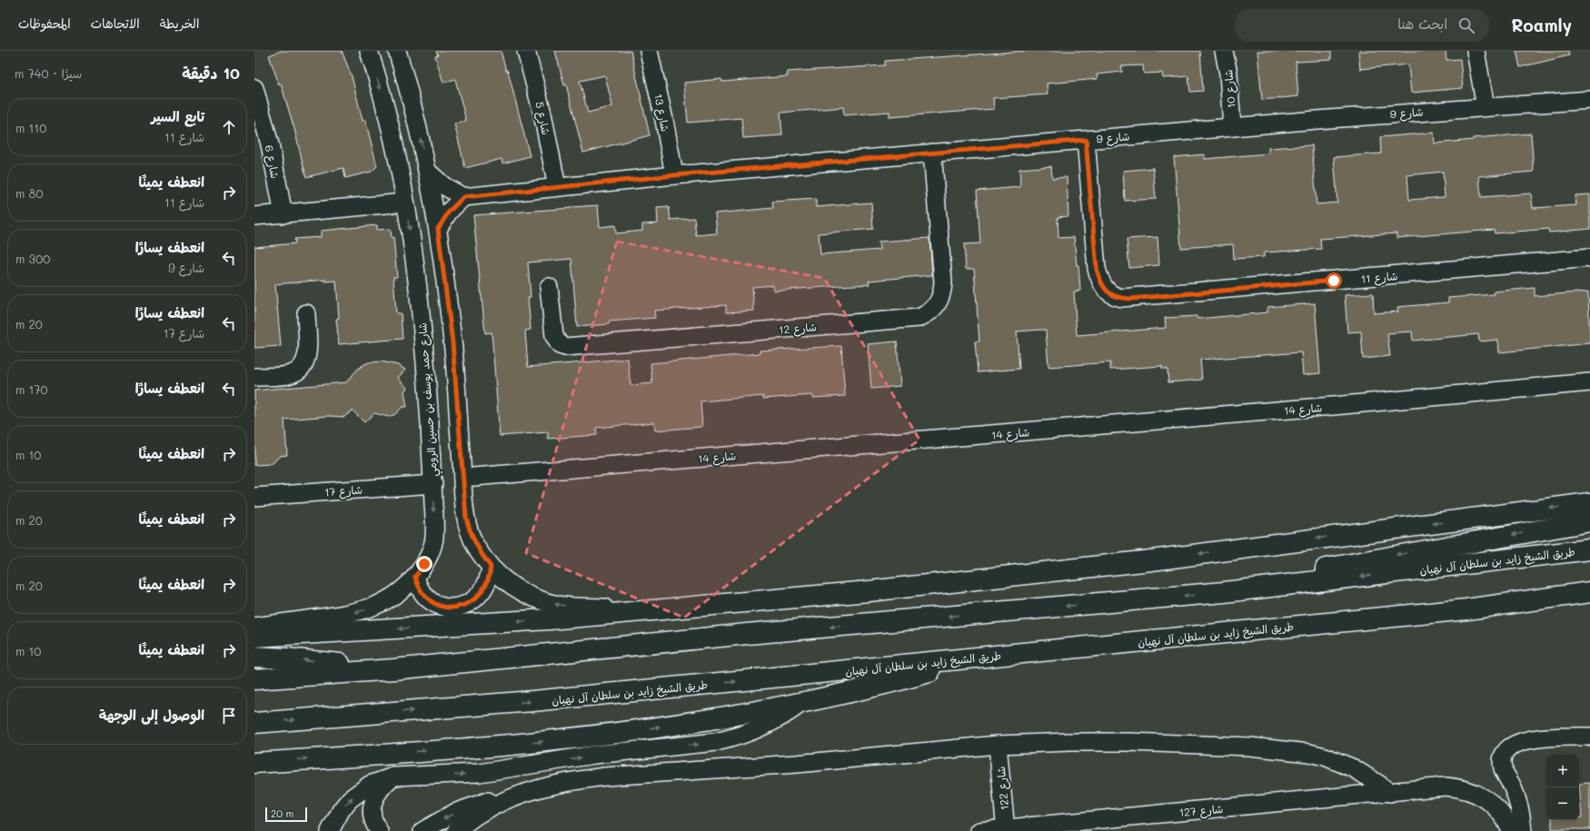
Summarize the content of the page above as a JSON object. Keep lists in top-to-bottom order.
{
  "streets": {
    "main road": ["طريق الشيخ زايد بن سلطان آل نهيان"],
    "street": [
      "شارع 10",
      "شارع 13",
      "شارع 9",
      "شارع 5",
      "شارع 6",
      "شارع 11",
      "شارع 12",
      "شارع حمد يوسف بن حسين الرومي",
      "شارع 14",
      "شارع 17",
      "شارع 122",
      "شارع 127"
    ]
  },
  "crossings": [
    ["شارع 10", "شارع 9"],
    ["شارع 13", "شارع 9"],
    ["شارع 9", "شارع 5"],
    ["شارع 9", "شارع 11"],
    ["شارع 9", "شارع 12"],
    ["شارع حمد يوسف بن حسين الرومي", "شارع 17"],
    ["شارع 122", "شارع 127"]
  ],
  "scale_bar": "20 m",
  "page": {
    "header": "Roamly",
    "search": "ابحث هنا",
    "nav": ["الخريطة", "الاتجاهات", "المحفوظات"],
    "heading": ["10 دقيقة", "سيرًا · 740 m"],
    "list": [
      ["تابع السير", "شارع 11", "110 m"],
      ["انعطف يمينًا", "شارع 11", "80 m"],
      ["انعطف يسارًا", "شارع 9", "300 m"],
      ["انعطف يسارًا", "شارع 17", "20 m"],
      ["انعطف يسارًا", "170 m"],
      ["انعطف يمينًا", "10 m"],
      ["انعطف يمينًا", "20 m"],
      ["انعطف يمينًا", "20 m"],
      ["انعطف يمينًا", "10 m"],
      "الوصول إلى الوجهة"
    ],
    "map_buttons": ["+", "−"],
    "scale": "20 m"
  }
}
